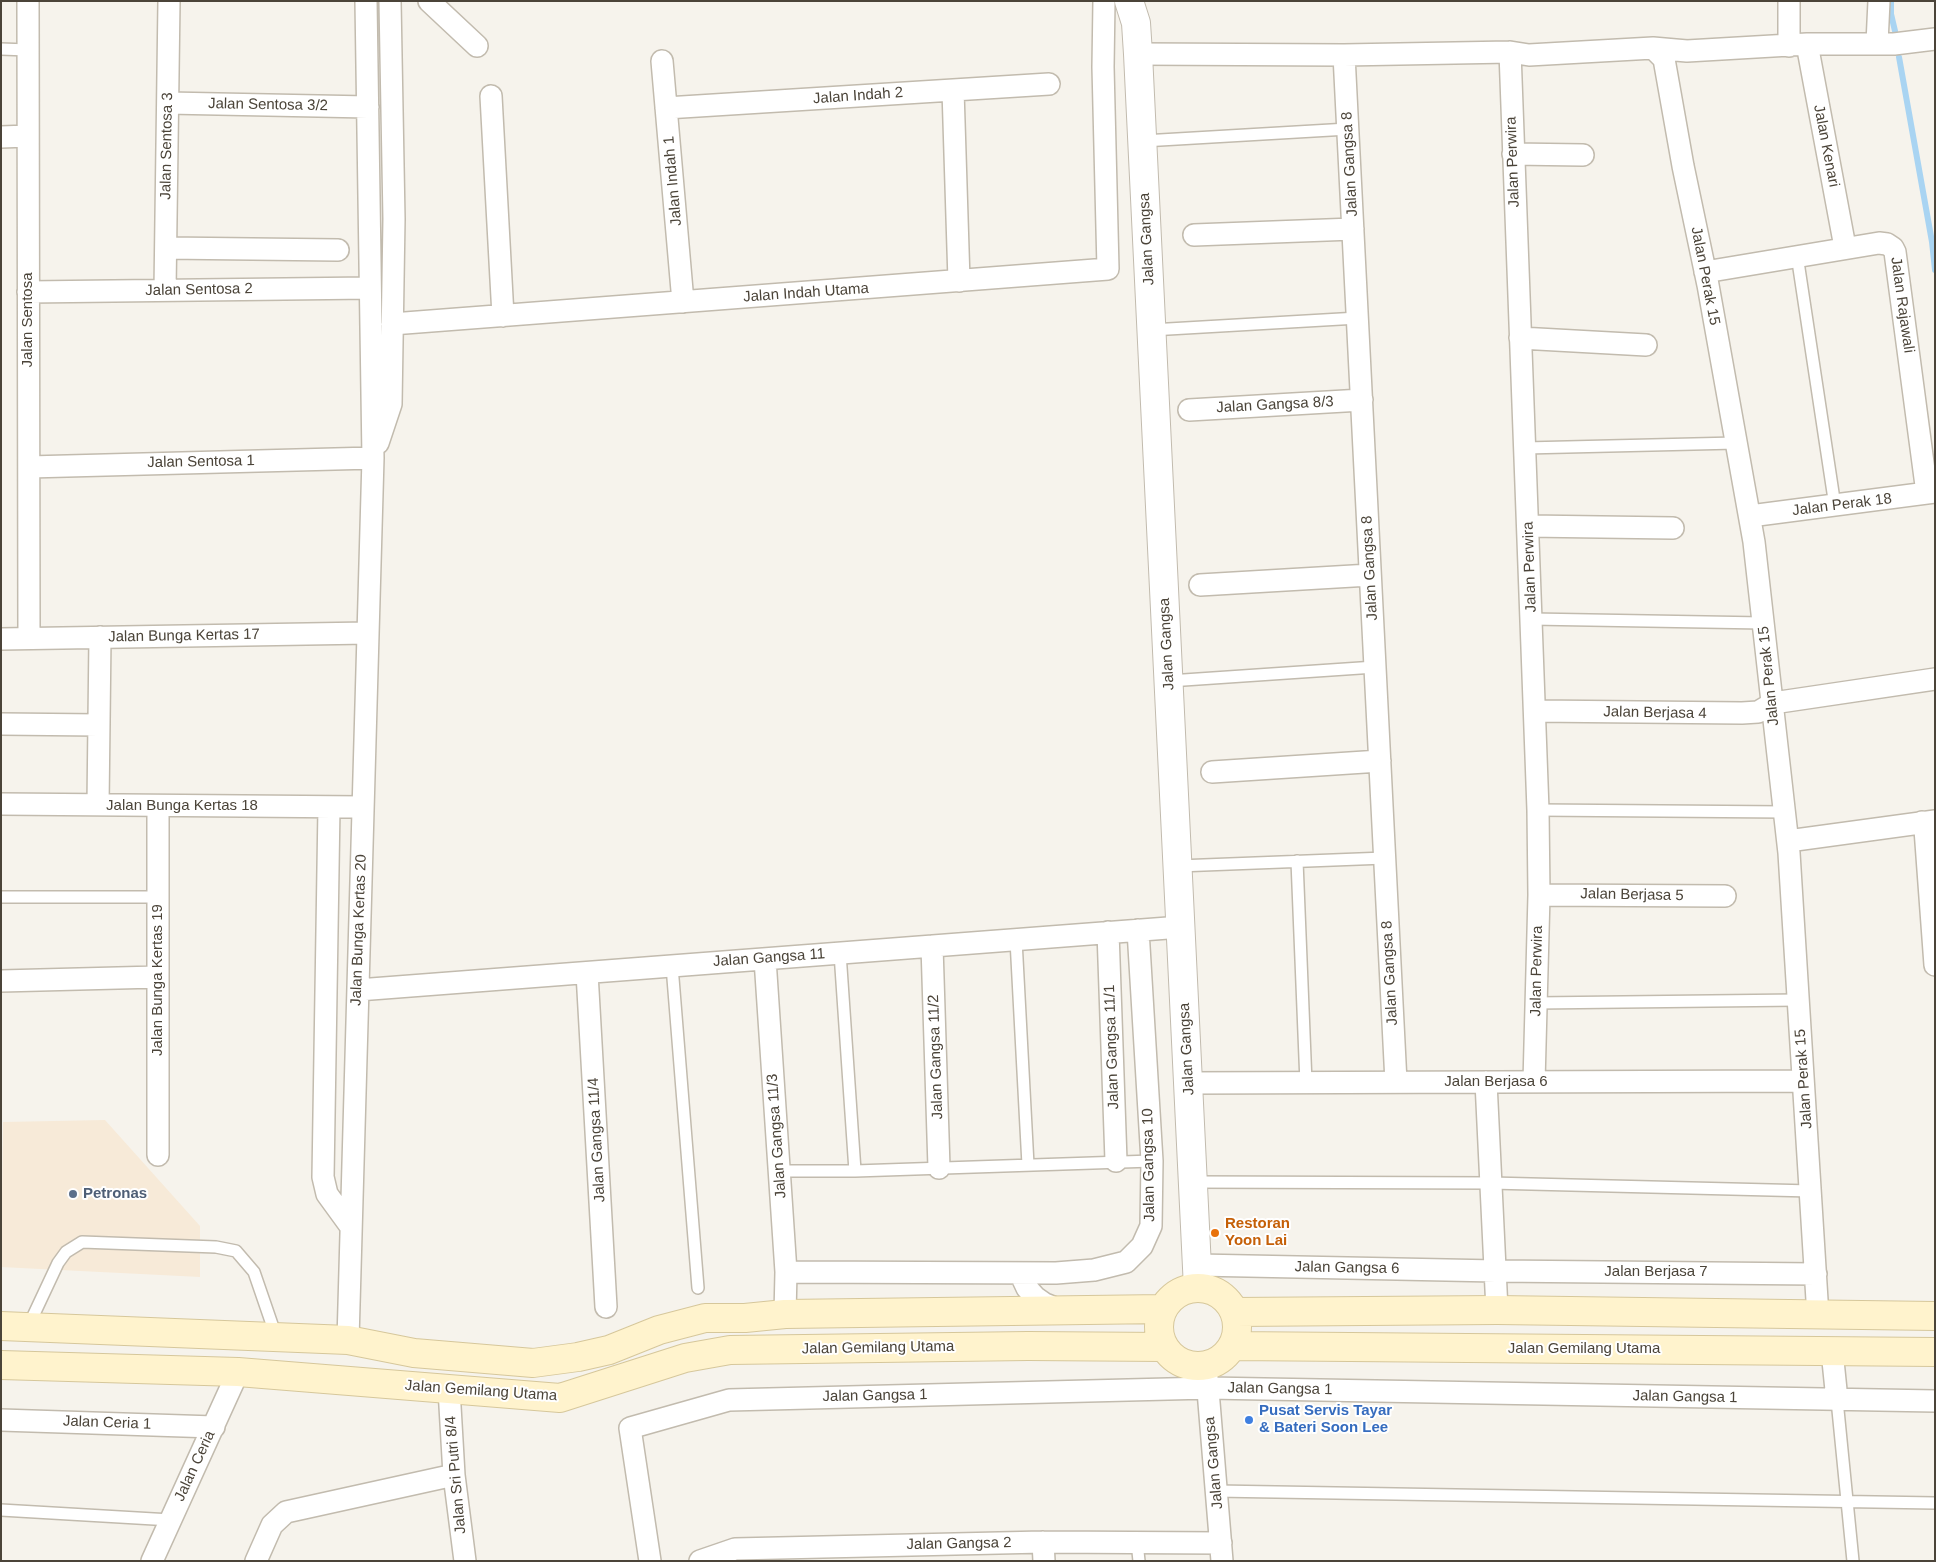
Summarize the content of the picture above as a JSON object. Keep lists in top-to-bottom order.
{
  "streets": {
    "main road": ["Jalan Gemilang Utama"],
    "street": [
      "Jalan Indah 2",
      "Jalan Sentosa 3/2",
      "Jalan Sentosa 3",
      "Jalan Kenari",
      "Jalan Perwira",
      "Jalan Gangsa 8",
      "Jalan Indah 1",
      "Jalan Gangsa",
      "Jalan Perak 15",
      "Jalan Sentosa 2",
      "Jalan Indah Utama",
      "Jalan Rajawali",
      "Jalan Sentosa",
      "Jalan Gangsa 8/3",
      "Jalan Sentosa 1",
      "Jalan Perak 18",
      "Jalan Bunga Kertas 17",
      "Jalan Berjasa 4",
      "Jalan Bunga Kertas 18",
      "Jalan Berjasa 5",
      "Jalan Bunga Kertas 20",
      "Jalan Gangsa 11",
      "Jalan Bunga Kertas 19",
      "Jalan Gangsa 11/1",
      "Jalan Gangsa 11/2",
      "Jalan Berjasa 6",
      "Jalan Gangsa 11/3",
      "Jalan Gangsa 11/4",
      "Jalan Gangsa 10",
      "Jalan Gangsa 6",
      "Jalan Berjasa 7",
      "Jalan Gangsa 1",
      "Jalan Ceria 1",
      "Jalan Ceria",
      "Jalan Sri Putri 8/4",
      "Jalan Gangsa 2"
    ]
  },
  "crossings": [
    ["Jalan Indah 2", "Jalan Indah 1"],
    ["Jalan Sentosa 3/2", "Jalan Sentosa 3"],
    ["Jalan Sentosa 3", "Jalan Sentosa 2"],
    ["Jalan Kenari", "Jalan Rajawali"],
    ["Jalan Perwira", "Jalan Berjasa 4"],
    ["Jalan Perwira", "Jalan Berjasa 5"],
    ["Jalan Perwira", "Jalan Berjasa 6"],
    ["Jalan Gangsa 8", "Jalan Gangsa 8/3"],
    ["Jalan Gangsa 8", "Jalan Berjasa 6"],
    ["Jalan Indah 1", "Jalan Indah Utama"],
    ["Jalan Gangsa", "Jalan Gangsa 11"],
    ["Jalan Gangsa", "Jalan Berjasa 6"],
    ["Jalan Gangsa", "Jalan Gangsa 6"],
    ["Jalan Gangsa", "Jalan Gemilang Utama"],
    ["Jalan Gangsa", "Jalan Gangsa 1"],
    ["Jalan Gangsa", "Jalan Gangsa 2"],
    ["Jalan Perak 15", "Jalan Rajawali"],
    ["Jalan Perak 15", "Jalan Perak 18"],
    ["Jalan Perak 15", "Jalan Berjasa 4"],
    ["Jalan Perak 15", "Jalan Berjasa 6"],
    ["Jalan Perak 15", "Jalan Berjasa 7"],
    ["Jalan Sentosa 2", "Jalan Sentosa"],
    ["Jalan Rajawali", "Jalan Perak 18"],
    ["Jalan Sentosa", "Jalan Sentosa 1"],
    ["Jalan Sentosa", "Jalan Bunga Kertas 17"],
    ["Jalan Sentosa 1", "Jalan Bunga Kertas 20"],
    ["Jalan Bunga Kertas 17", "Jalan Bunga Kertas 20"],
    ["Jalan Bunga Kertas 18", "Jalan Bunga Kertas 20"],
    ["Jalan Bunga Kertas 18", "Jalan Bunga Kertas 19"],
    ["Jalan Bunga Kertas 20", "Jalan Gangsa 11"],
    ["Jalan Bunga Kertas 20", "Jalan Gemilang Utama"],
    ["Jalan Gangsa 11", "Jalan Gangsa 11/1"],
    ["Jalan Gangsa 11", "Jalan Gangsa 11/2"],
    ["Jalan Gangsa 11", "Jalan Gangsa 11/3"],
    ["Jalan Gangsa 11", "Jalan Gangsa 11/4"],
    ["Jalan Gangsa 11", "Jalan Gangsa 10"],
    ["Jalan Gangsa 11/3", "Jalan Gangsa 10"],
    ["Jalan Gangsa 11/3", "Jalan Gemilang Utama"],
    ["Jalan Gangsa 6", "Jalan Berjasa 7"],
    ["Jalan Gangsa 6", "Jalan Gemilang Utama"],
    ["Jalan Gangsa 6", "Jalan Gangsa 1"],
    ["Jalan Gemilang Utama", "Jalan Gangsa 1"],
    ["Jalan Gemilang Utama", "Jalan Ceria"],
    ["Jalan Gemilang Utama", "Jalan Sri Putri 8/4"],
    ["Jalan Ceria 1", "Jalan Ceria"]
  ],
  "places": ["Petronas", "Restoran Yoon Lai", "Pusat Servis Tayar & Bateri Soon Lee"]
}
